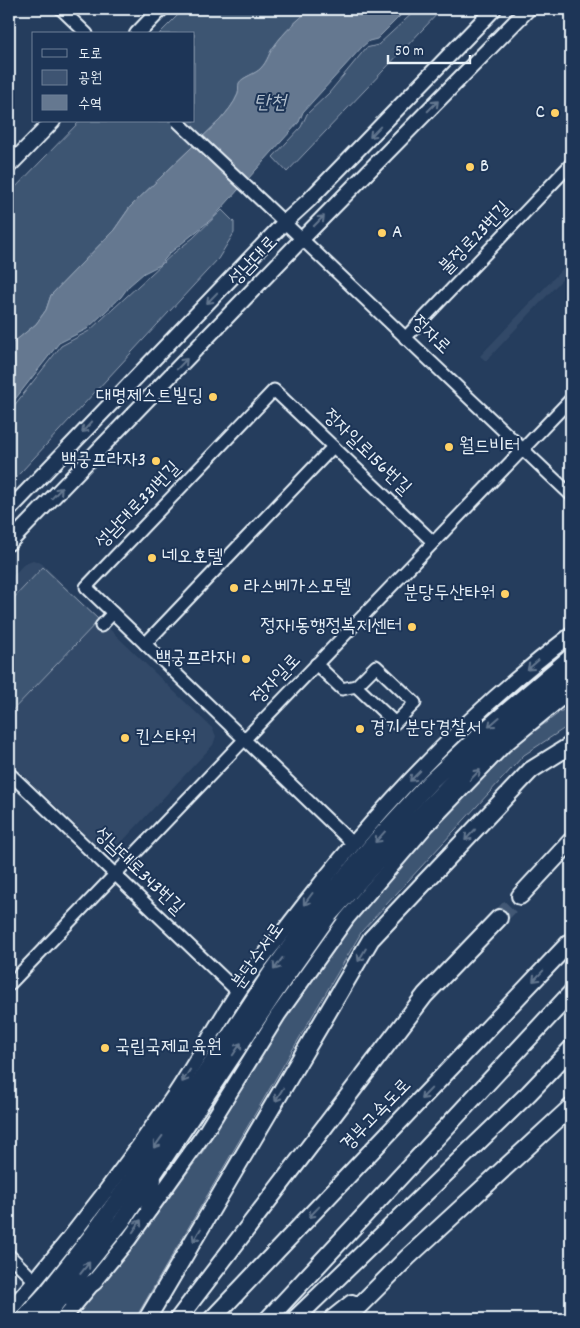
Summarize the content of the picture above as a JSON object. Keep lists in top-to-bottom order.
{
  "streets": {
    "highway": ["분당수서로", "경부고속도로"],
    "main road": ["성남대로"],
    "street": [
      "불정로23번길",
      "정자로",
      "정자일로156번길",
      "성남대로331번길",
      "정자일로",
      "성남대로343번길"
    ]
  },
  "crossings": [
    ["불정로23번길", "정자로"],
    ["성남대로", "정자로"],
    ["정자로", "정자일로"],
    ["정자일로156번길", "성남대로331번길"],
    ["정자일로156번길", "정자일로"],
    ["성남대로331번길", "정자일로"],
    ["정자일로", "성남대로343번길"]
  ],
  "water": ["탄천"],
  "places": [
    "C",
    "B",
    "A",
    "대명제스트빌딩",
    "월드비터",
    "백궁프라자3",
    "네오호텔",
    "라스베가스모텔",
    "분당두산타워",
    "정자1동행정복지센터",
    "백궁프라자1",
    "경기 분당경찰서",
    "킨스타워",
    "국립국제교육원"
  ],
  "legend": ["도로", "공원", "수역"],
  "scale_bar": "50 m"
}
